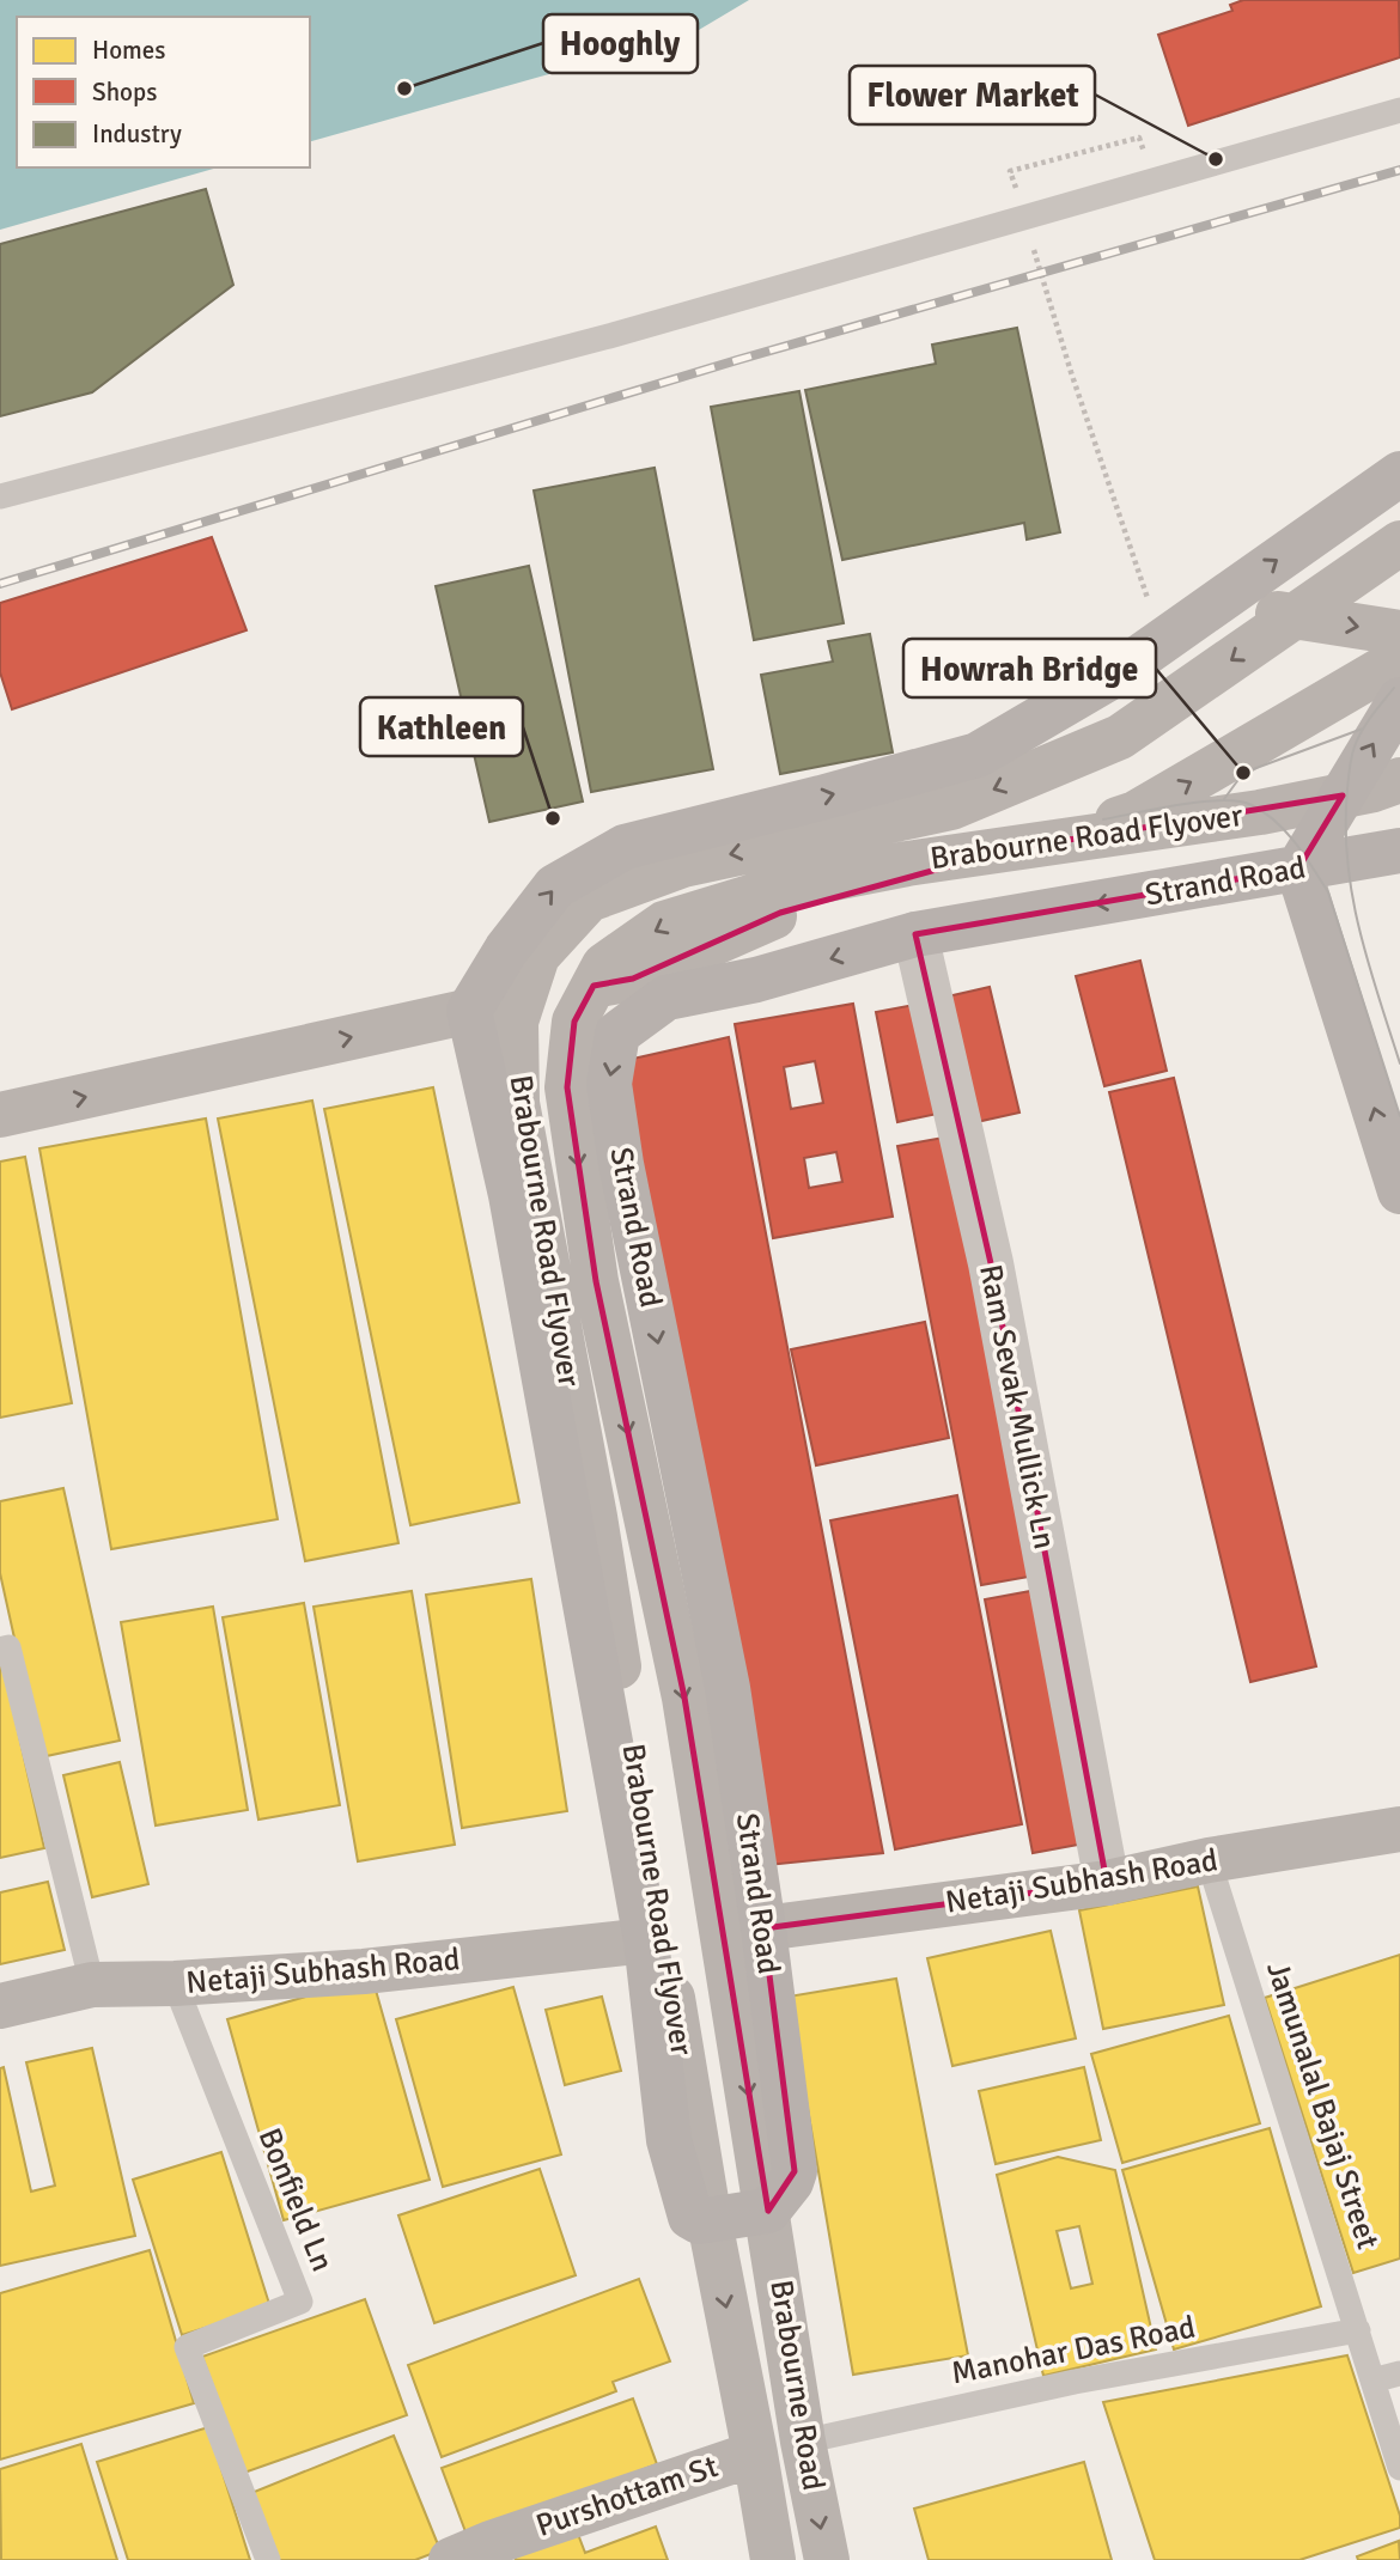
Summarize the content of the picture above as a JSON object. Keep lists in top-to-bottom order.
{
  "streets": {
    "main road": [
      "Brabourne Road Flyover",
      "Strand Road",
      "Netaji Subhash Road",
      "Brabourne Road",
      "Purshottam St"
    ],
    "street": ["Ram Sevak Mullick Ln"],
    "lane": ["Jamunalal Bajaj Street", "Bonfield Ln", "Manohar Das Road"]
  },
  "crossings": [
    ["Brabourne Road Flyover", "Strand Road"],
    ["Brabourne Road Flyover", "Brabourne Road"],
    ["Strand Road", "Ram Sevak Mullick Ln"],
    ["Strand Road", "Netaji Subhash Road"],
    ["Strand Road", "Brabourne Road"],
    ["Ram Sevak Mullick Ln", "Netaji Subhash Road"],
    ["Netaji Subhash Road", "Jamunalal Bajaj Street"],
    ["Netaji Subhash Road", "Bonfield Ln"],
    ["Jamunalal Bajaj Street", "Manohar Das Road"],
    ["Manohar Das Road", "Brabourne Road"],
    ["Brabourne Road", "Purshottam St"]
  ],
  "places": [
    "Hooghly",
    "Flower Market",
    "Howrah Bridge",
    "Kathleen"
  ],
  "legend": ["Homes", "Shops", "Industry"]
}
